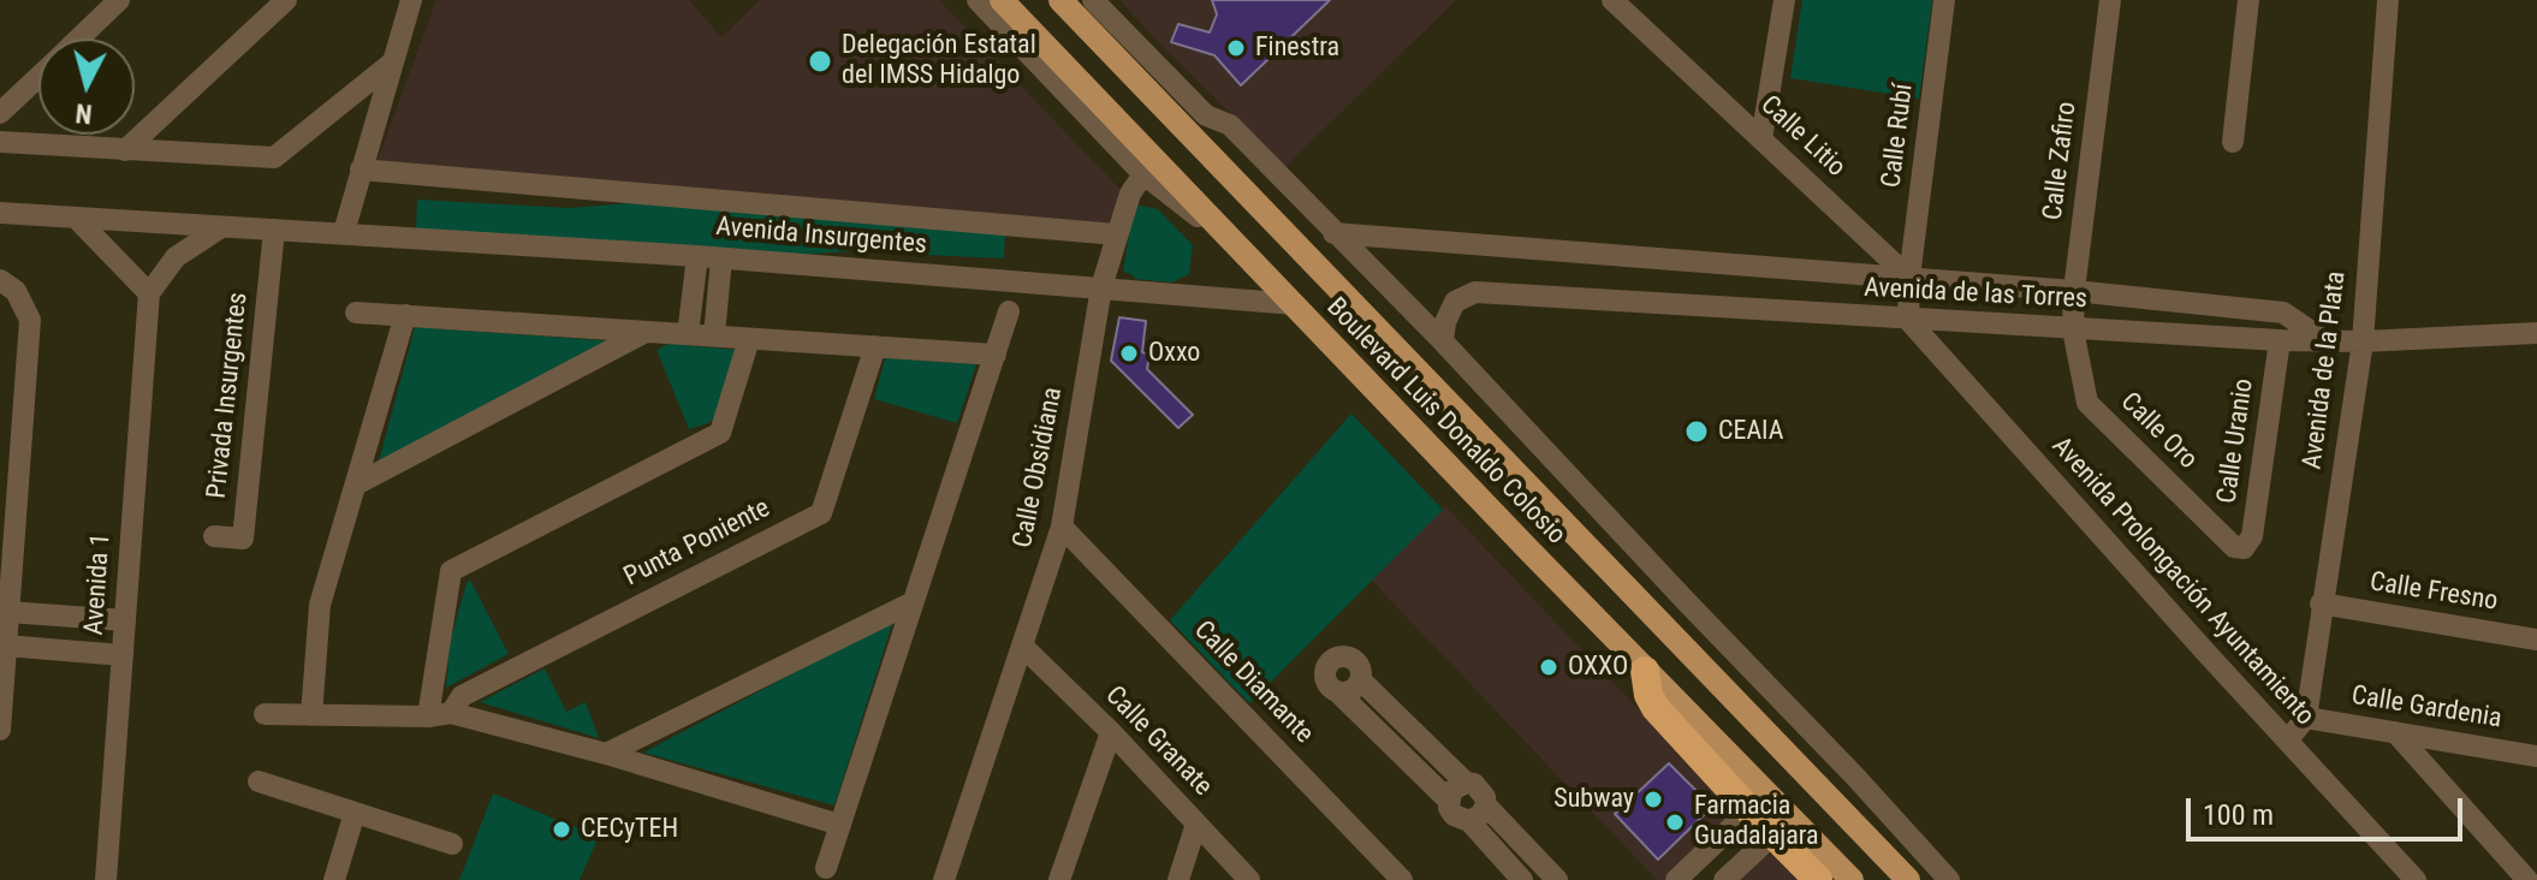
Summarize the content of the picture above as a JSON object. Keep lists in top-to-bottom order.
{
  "streets": {
    "main road": ["Boulevard Luis Donaldo Colosio"],
    "street": [
      "Calle Rubí",
      "Calle Litio",
      "Calle Zafiro",
      "Avenida Insurgentes",
      "Avenida de las Torres",
      "Avenida de la Plata",
      "Privada Insurgentes",
      "Calle Oro",
      "Calle Uranio",
      "Calle Obsidiana",
      "Punta Poniente",
      "Avenida Prolongación Ayuntamiento",
      "Avenida 1",
      "Calle Fresno",
      "Calle Diamante",
      "Calle Gardenia",
      "Calle Granate"
    ]
  },
  "crossings": [
    ["Calle Rubí", "Calle Litio"],
    ["Calle Zafiro", "Avenida de las Torres"],
    ["Calle Zafiro", "Calle Oro"],
    ["Avenida Insurgentes", "Privada Insurgentes"],
    ["Avenida Insurgentes", "Boulevard Luis Donaldo Colosio"],
    ["Avenida Insurgentes", "Calle Obsidiana"],
    ["Avenida de las Torres", "Avenida de la Plata"],
    ["Avenida de las Torres", "Calle Oro"],
    ["Avenida de las Torres", "Calle Uranio"],
    ["Avenida de las Torres", "Avenida Prolongación Ayuntamiento"],
    ["Avenida de la Plata", "Calle Fresno"],
    ["Avenida de la Plata", "Calle Gardenia"],
    ["Calle Oro", "Calle Uranio"],
    ["Calle Obsidiana", "Calle Diamante"],
    ["Calle Obsidiana", "Calle Granate"]
  ],
  "places": [
    "Finestra",
    "Delegación Estatal del IMSS Hidalgo",
    "Oxxo",
    "CEAIA",
    "OXXO",
    "Subway",
    "Farmacia Guadalajara",
    "CECyTEH"
  ],
  "scale_bar": "100 m",
  "north": "bottom"
}
